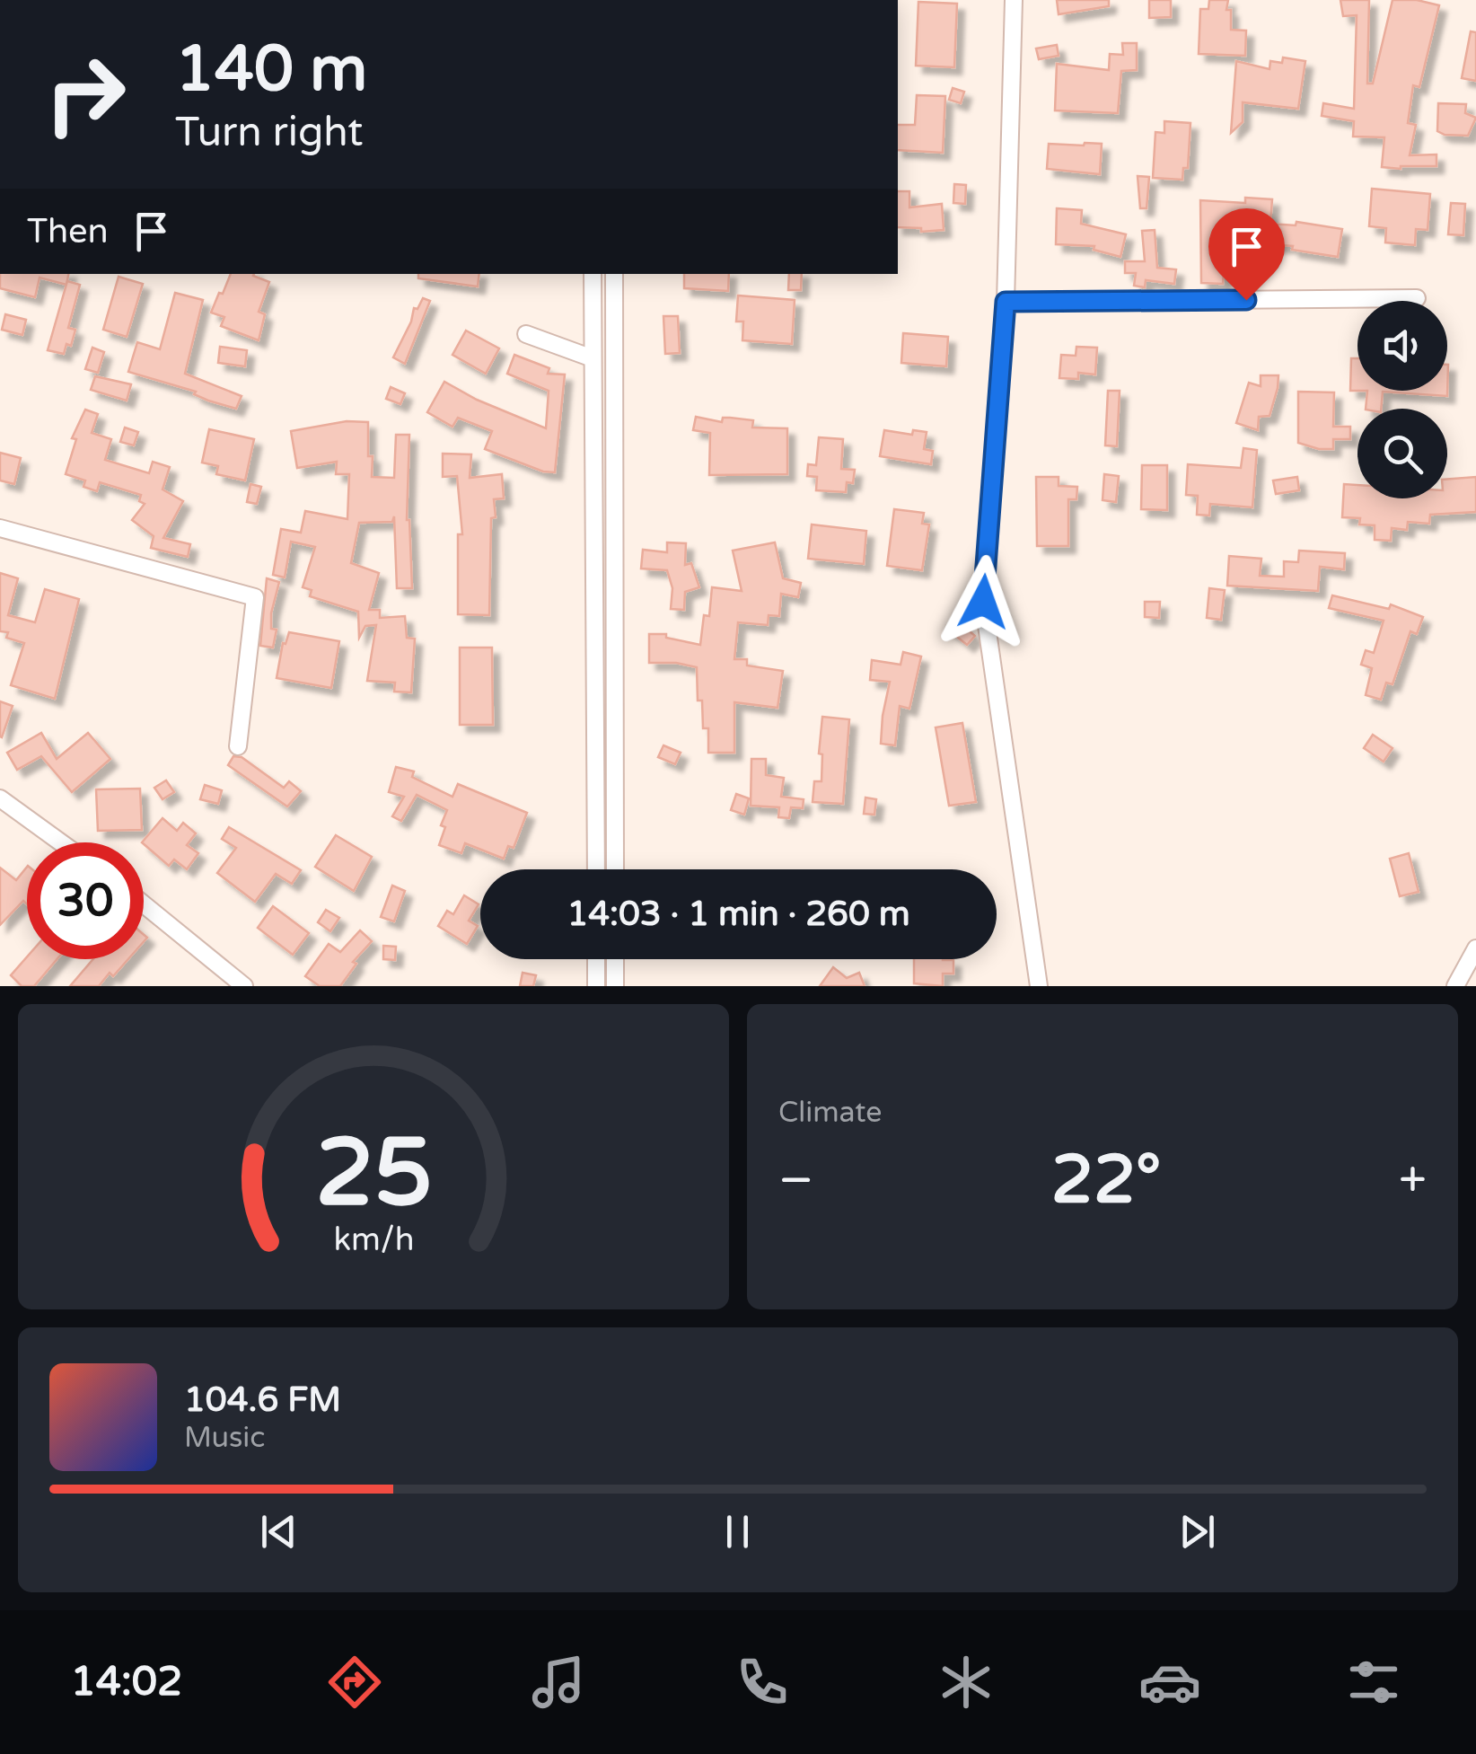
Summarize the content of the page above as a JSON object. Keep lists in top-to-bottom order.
{
  "page": {
    "turn": ["140 m", "Turn right"],
    "then": "Then",
    "limit": "30",
    "trip": "14:03 · 1 min · 260 m",
    "tile": "Climate",
    "heat": ["−", "22°", "+"],
    "song": ["104.6 FM", "Music"],
    "tabs": "14:02",
    "gauge": ["25", "km/h"]
  }
}
